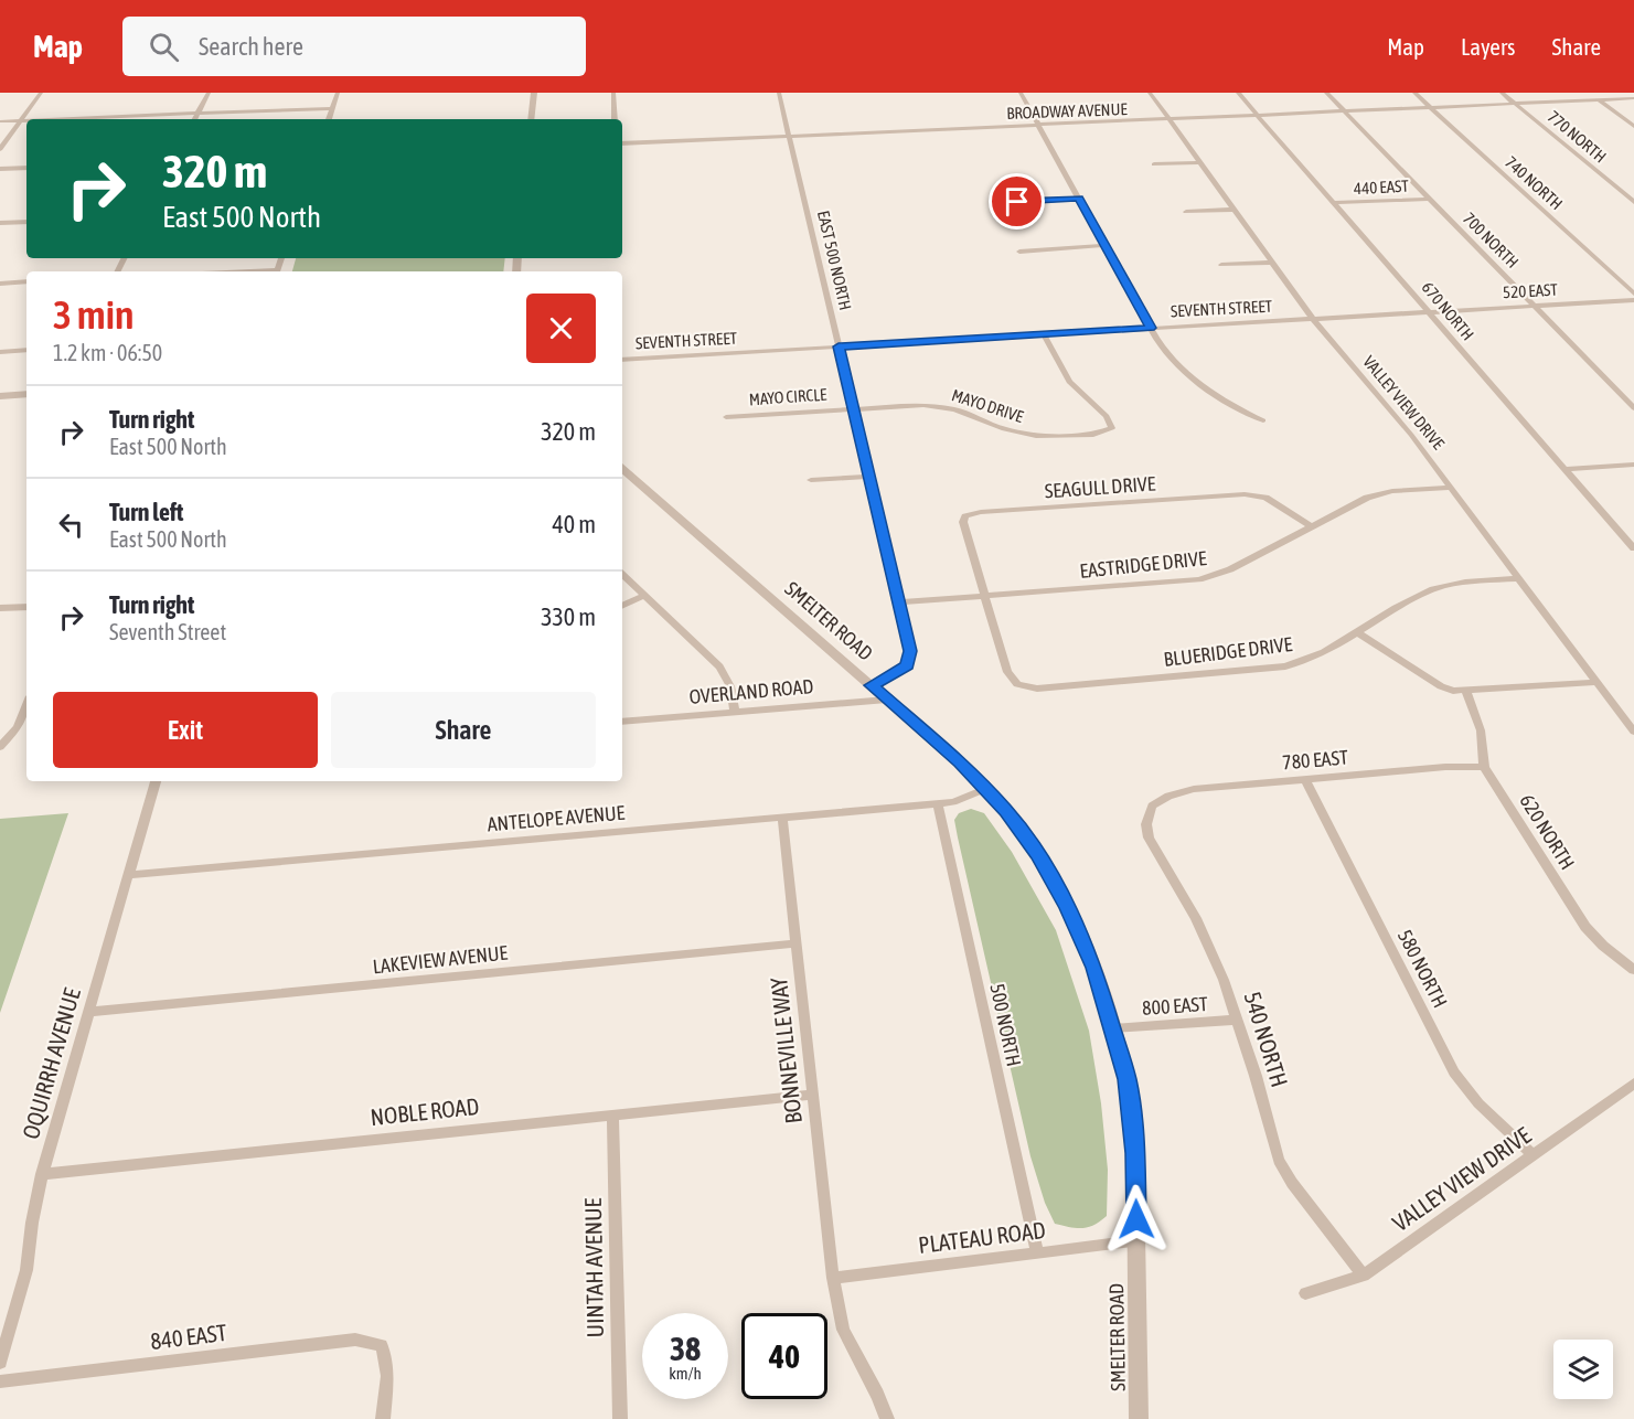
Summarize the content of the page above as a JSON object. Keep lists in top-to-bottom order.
{
  "streets": {
    "street": [
      "BROADWAY AVENUE",
      "770 NORTH",
      "740 NORTH",
      "440 EAST",
      "700 NORTH",
      "EAST 500 NORTH",
      "520 EAST",
      "SEVENTH STREET",
      "670 NORTH",
      "MAYO CIRCLE",
      "VALLEY VIEW DRIVE",
      "MAYO DRIVE",
      "SEAGULL DRIVE",
      "EASTRIDGE DRIVE",
      "SMELTER ROAD",
      "BLUERIDGE DRIVE",
      "OVERLAND ROAD",
      "780 EAST",
      "ANTELOPE AVENUE",
      "620 NORTH",
      "LAKEVIEW AVENUE",
      "580 NORTH",
      "800 EAST",
      "500 NORTH",
      "540 NORTH",
      "BONNEVILLE WAY",
      "OQUIRRH AVENUE",
      "NOBLE ROAD",
      "PLATEAU ROAD",
      "UINTAH AVENUE",
      "840 EAST"
    ]
  },
  "crossings": [
    ["BROADWAY AVENUE", "770 NORTH"],
    ["BROADWAY AVENUE", "740 NORTH"],
    ["BROADWAY AVENUE", "700 NORTH"],
    ["BROADWAY AVENUE", "EAST 500 NORTH"],
    ["BROADWAY AVENUE", "670 NORTH"],
    ["BROADWAY AVENUE", "VALLEY VIEW DRIVE"],
    ["440 EAST", "700 NORTH"],
    ["440 EAST", "670 NORTH"],
    ["700 NORTH", "520 EAST"],
    ["EAST 500 NORTH", "SEVENTH STREET"],
    ["EAST 500 NORTH", "MAYO CIRCLE"],
    ["EAST 500 NORTH", "MAYO DRIVE"],
    ["EAST 500 NORTH", "EASTRIDGE DRIVE"],
    ["EAST 500 NORTH", "SMELTER ROAD"],
    ["520 EAST", "SEVENTH STREET"],
    ["520 EAST", "670 NORTH"],
    ["SEVENTH STREET", "670 NORTH"],
    ["SEVENTH STREET", "VALLEY VIEW DRIVE"],
    ["SEVENTH STREET", "MAYO DRIVE"],
    ["MAYO CIRCLE", "MAYO DRIVE"],
    ["VALLEY VIEW DRIVE", "EASTRIDGE DRIVE"],
    ["VALLEY VIEW DRIVE", "BLUERIDGE DRIVE"],
    ["VALLEY VIEW DRIVE", "580 NORTH"],
    ["VALLEY VIEW DRIVE", "540 NORTH"],
    ["SEAGULL DRIVE", "EASTRIDGE DRIVE"],
    ["SEAGULL DRIVE", "BLUERIDGE DRIVE"],
    ["EASTRIDGE DRIVE", "BLUERIDGE DRIVE"],
    ["SMELTER ROAD", "OVERLAND ROAD"],
    ["SMELTER ROAD", "ANTELOPE AVENUE"],
    ["SMELTER ROAD", "800 EAST"],
    ["SMELTER ROAD", "PLATEAU ROAD"],
    ["780 EAST", "620 NORTH"],
    ["780 EAST", "580 NORTH"],
    ["780 EAST", "540 NORTH"],
    ["ANTELOPE AVENUE", "500 NORTH"],
    ["ANTELOPE AVENUE", "BONNEVILLE WAY"],
    ["ANTELOPE AVENUE", "OQUIRRH AVENUE"],
    ["LAKEVIEW AVENUE", "BONNEVILLE WAY"],
    ["LAKEVIEW AVENUE", "OQUIRRH AVENUE"],
    ["800 EAST", "540 NORTH"],
    ["500 NORTH", "PLATEAU ROAD"],
    ["BONNEVILLE WAY", "NOBLE ROAD"],
    ["BONNEVILLE WAY", "PLATEAU ROAD"],
    ["OQUIRRH AVENUE", "NOBLE ROAD"],
    ["NOBLE ROAD", "UINTAH AVENUE"]
  ],
  "page": {
    "header": "Map",
    "search": "Search here",
    "nav": ["Map", "Layers", "Share"],
    "turn": ["320 m", "East 500 North"],
    "heading": ["3 min", "1.2 km · 06:50"],
    "list": [
      {
        "name": "Turn right",
        "note": "East 500 North",
        "value": "320 m"
      },
      {
        "name": "Turn left",
        "note": "East 500 North",
        "value": "40 m"
      },
      {
        "name": "Turn right",
        "note": "Seventh Street",
        "value": "330 m"
      }
    ],
    "buttons": ["Exit", "Share"],
    "speed": "38 km/h",
    "limit": "40"
  }
}
